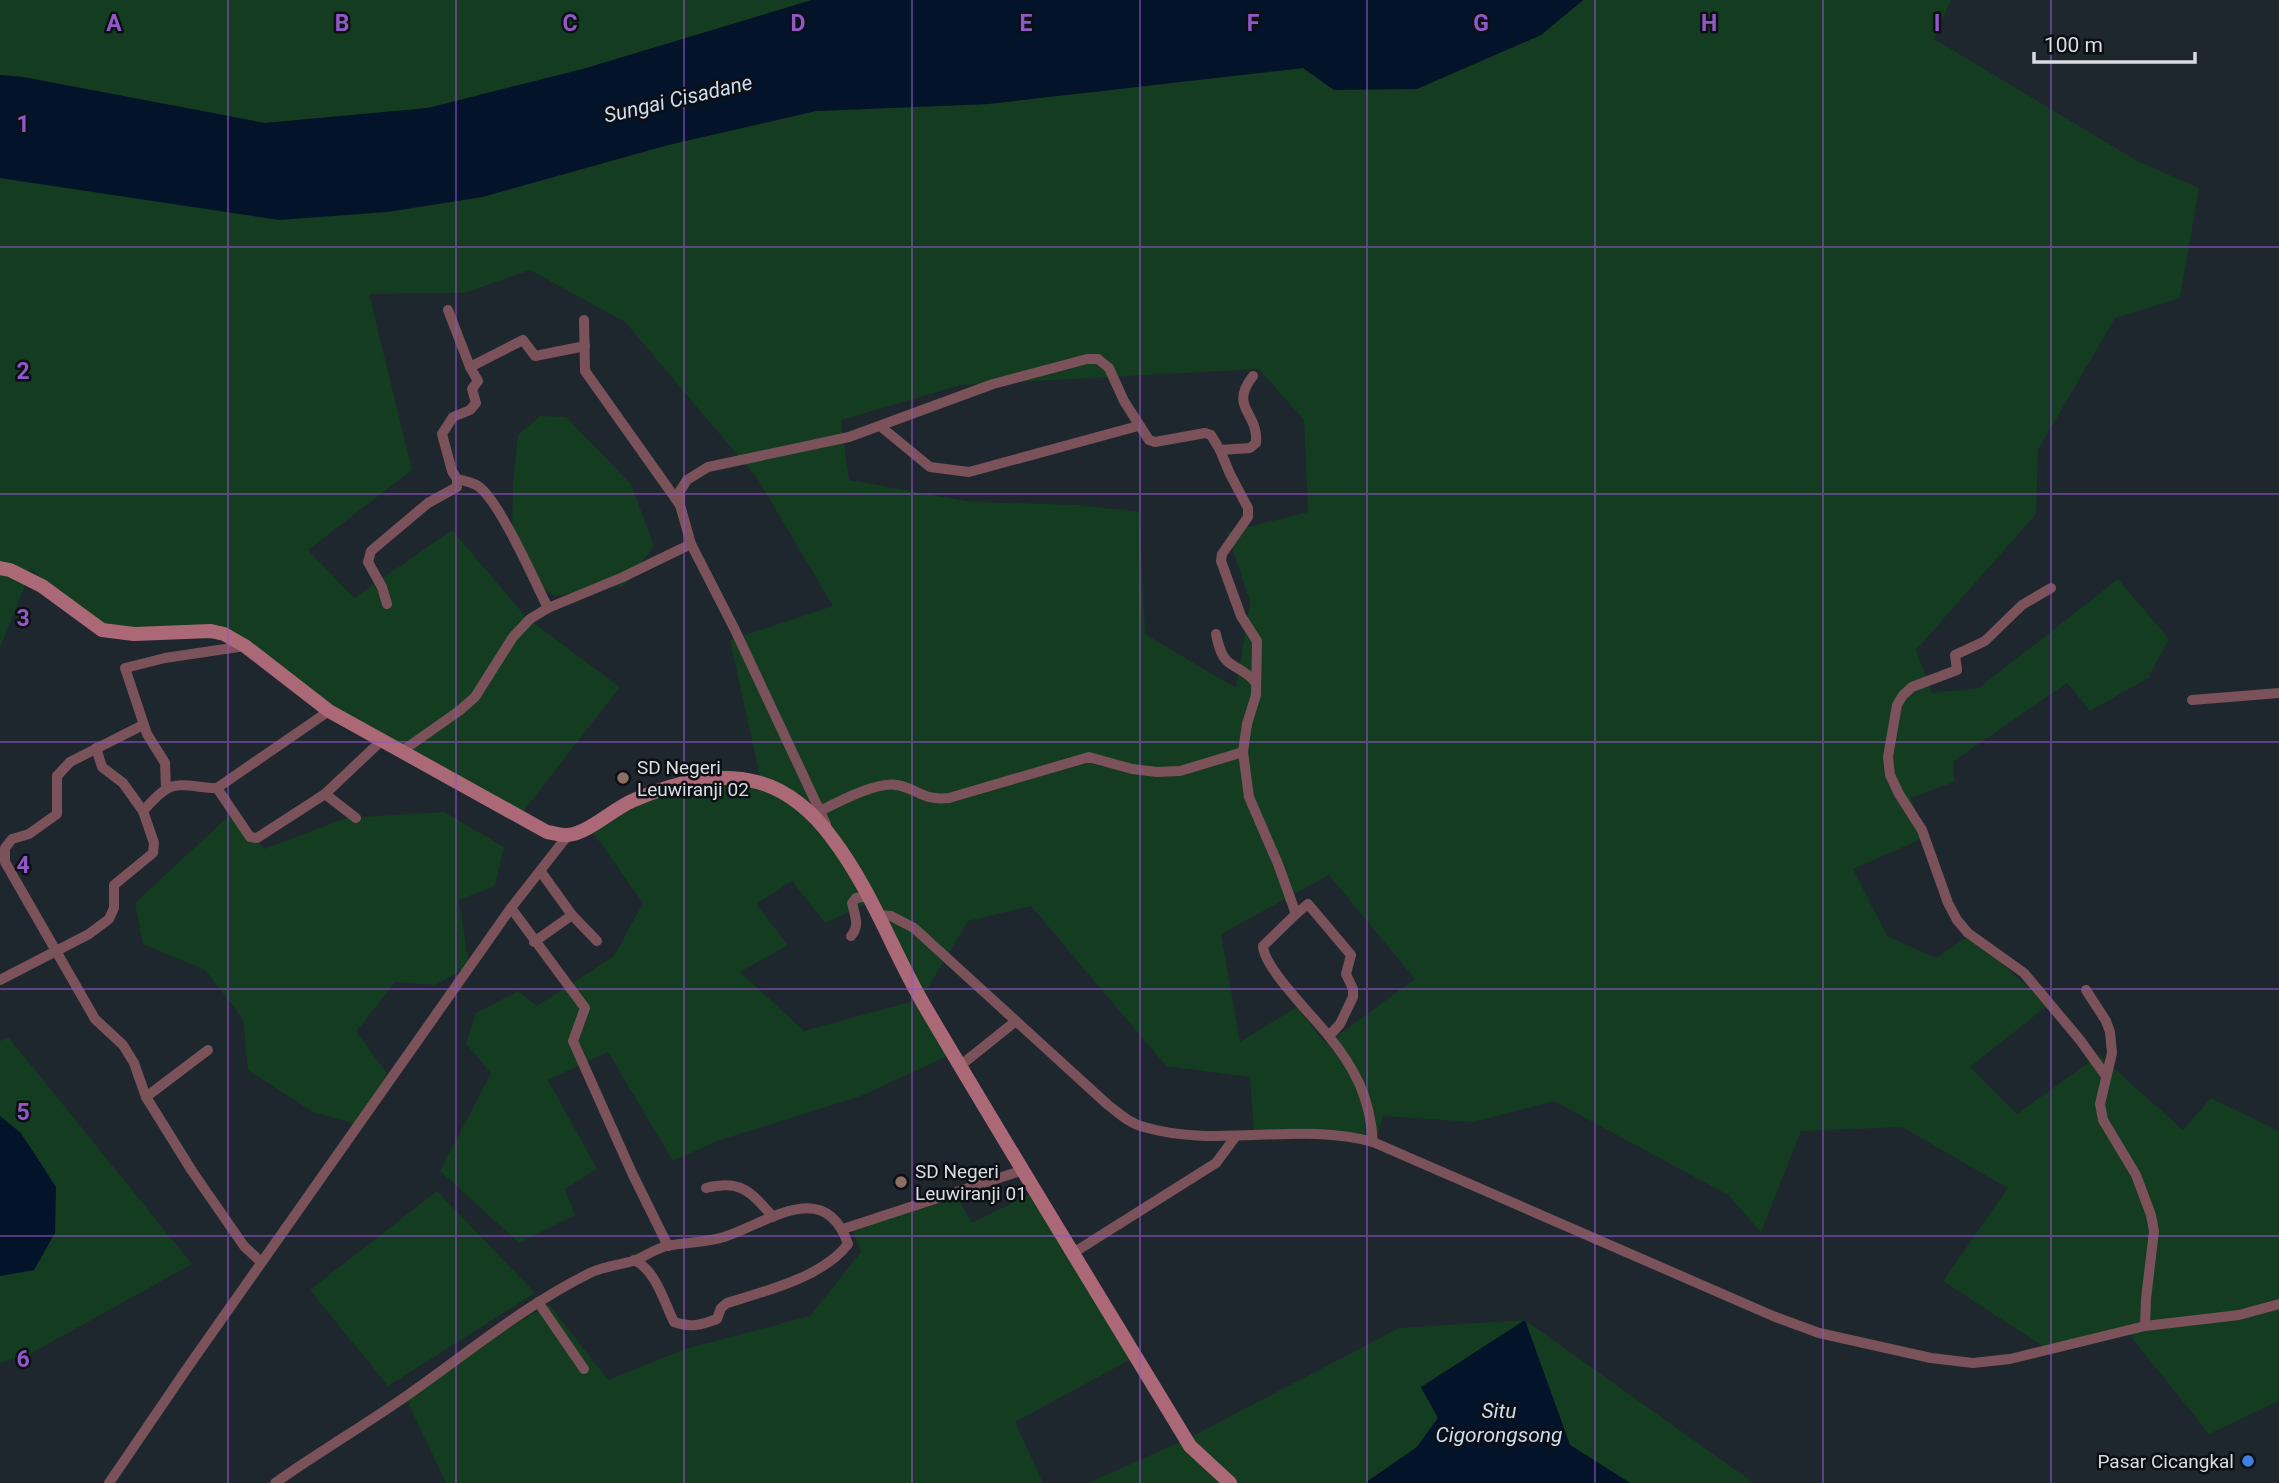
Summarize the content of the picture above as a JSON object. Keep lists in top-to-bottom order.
{
  "water": ["Sungai Cisadane", "Situ Cigorongsong"],
  "places": ["SD Negeri Leuwiranji 02", "SD Negeri Leuwiranji 01", "Pasar Cicangkal"],
  "scale_bar": "100 m",
  "grid": {
    "columns": [
      "A",
      "B",
      "C",
      "D",
      "E",
      "F",
      "G",
      "H",
      "I"
    ],
    "rows": [
      "1",
      "2",
      "3",
      "4",
      "5",
      "6"
    ]
  }
}
